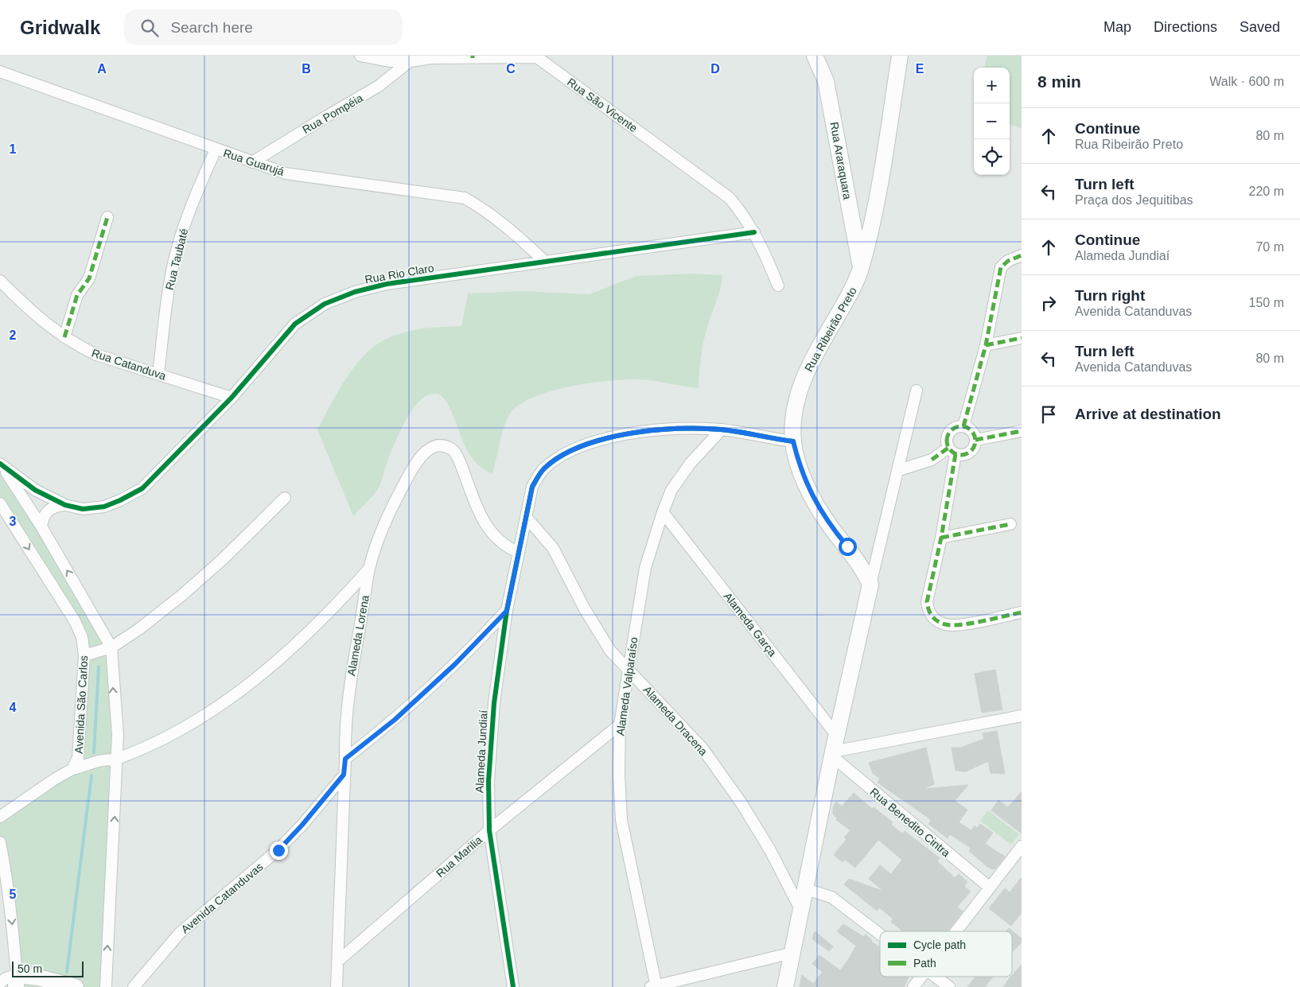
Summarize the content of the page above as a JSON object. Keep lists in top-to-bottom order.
{
  "streets": {
    "main road": ["Rua Araraquara", "Rua Ribeirão Preto"],
    "street": [
      "Rua São Vicente",
      "Rua Pompéia",
      "Rua Guarujá",
      "Rua Taubaté",
      "Rua Rio Claro",
      "Rua Catanduva",
      "Alameda Garça",
      "Alameda Lorena",
      "Alameda Valparaíso",
      "Avenida São Carlos",
      "Alameda Dracena",
      "Alameda Jundiaí",
      "Rua Benedito Cintra",
      "Rua Marilia",
      "Avenida Catanduvas"
    ]
  },
  "crossings": [
    ["Rua São Vicente", "Rua Pompéia"],
    ["Rua São Vicente", "Rua Rio Claro"],
    ["Rua Pompéia", "Rua Guarujá"],
    ["Rua Araraquara", "Rua Ribeirão Preto"],
    ["Rua Guarujá", "Rua Taubaté"],
    ["Rua Guarujá", "Rua Rio Claro"],
    ["Rua Taubaté", "Rua Catanduva"],
    ["Rua Rio Claro", "Rua Catanduva"],
    ["Rua Ribeirão Preto", "Alameda Jundiaí"],
    ["Alameda Garça", "Alameda Valparaíso"],
    ["Alameda Lorena", "Alameda Jundiaí"],
    ["Alameda Lorena", "Rua Marilia"],
    ["Alameda Lorena", "Avenida Catanduvas"],
    ["Alameda Valparaíso", "Alameda Dracena"],
    ["Alameda Valparaíso", "Alameda Jundiaí"],
    ["Alameda Valparaíso", "Rua Marilia"],
    ["Alameda Dracena", "Alameda Jundiaí"],
    ["Alameda Jundiaí", "Rua Marilia"]
  ],
  "legend": ["Cycle path", "Path"],
  "scale_bar": "50 m",
  "page": {
    "header": "Gridwalk",
    "search": "Search here",
    "nav": ["Map", "Directions", "Saved"],
    "heading": ["8 min", "Walk · 600 m"],
    "map_buttons": ["+", "−"],
    "list": [
      ["Continue", "Rua Ribeirão Preto", "80 m"],
      ["Turn left", "Praça dos Jequitibas", "220 m"],
      ["Continue", "Alameda Jundiaí", "70 m"],
      ["Turn right", "Avenida Catanduvas", "150 m"],
      ["Turn left", "Avenida Catanduvas", "80 m"],
      "Arrive at destination"
    ],
    "scale": "50 m"
  },
  "grid": {
    "columns": [
      "A",
      "B",
      "C",
      "D",
      "E"
    ],
    "rows": [
      "1",
      "2",
      "3",
      "4",
      "5"
    ]
  }
}
